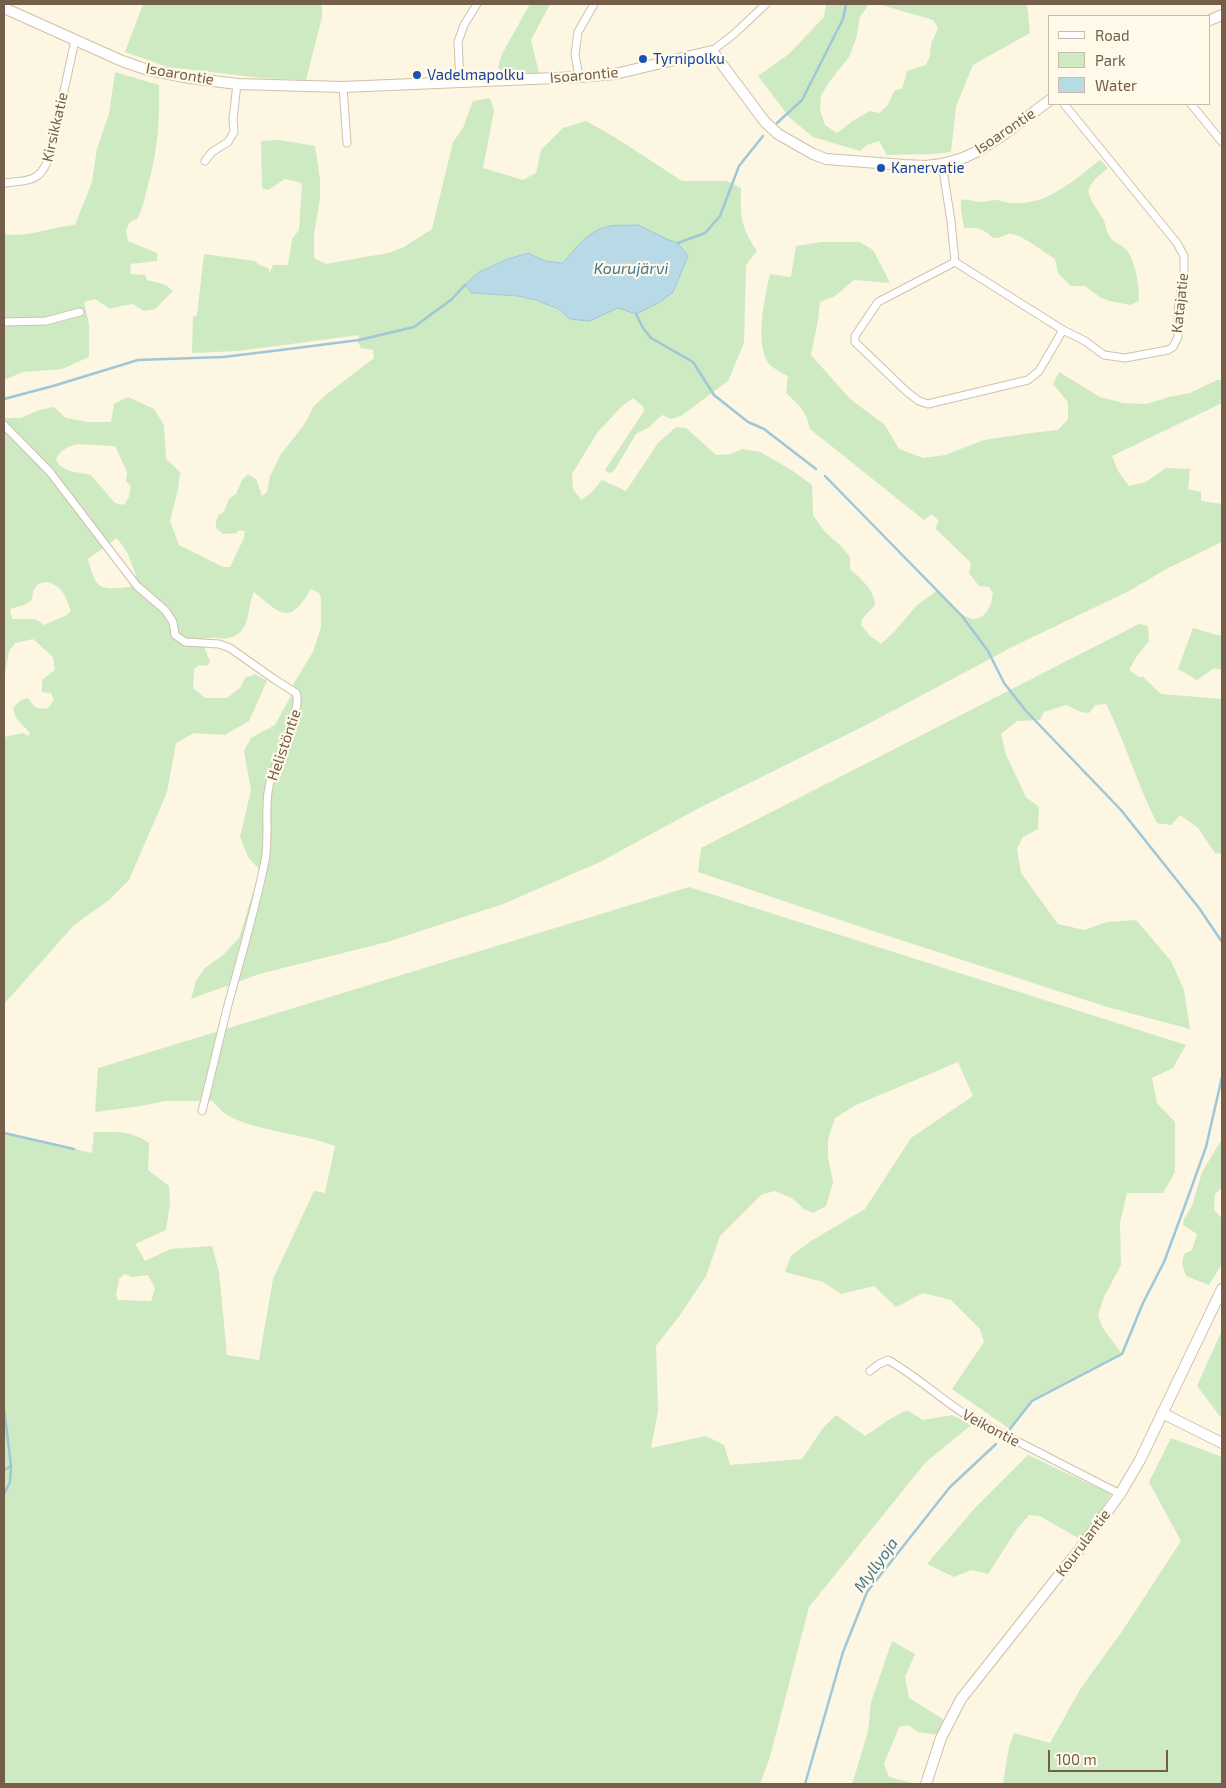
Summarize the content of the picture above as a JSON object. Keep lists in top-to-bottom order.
{
  "streets": {
    "street": [
      "Isoarontie",
      "Kirsikkatie",
      "Katajatie",
      "Helistöntie",
      "Veikontie",
      "Kourulantie"
    ]
  },
  "crossings": [
    ["Isoarontie", "Kirsikkatie"],
    ["Veikontie", "Kourulantie"]
  ],
  "water": ["Kourujärvi", "Myllyoja"],
  "places": ["Tyrnipolku", "Vadelmapolku", "Kanervatie"],
  "legend": ["Road", "Park", "Water"],
  "scale_bar": "100 m"
}
